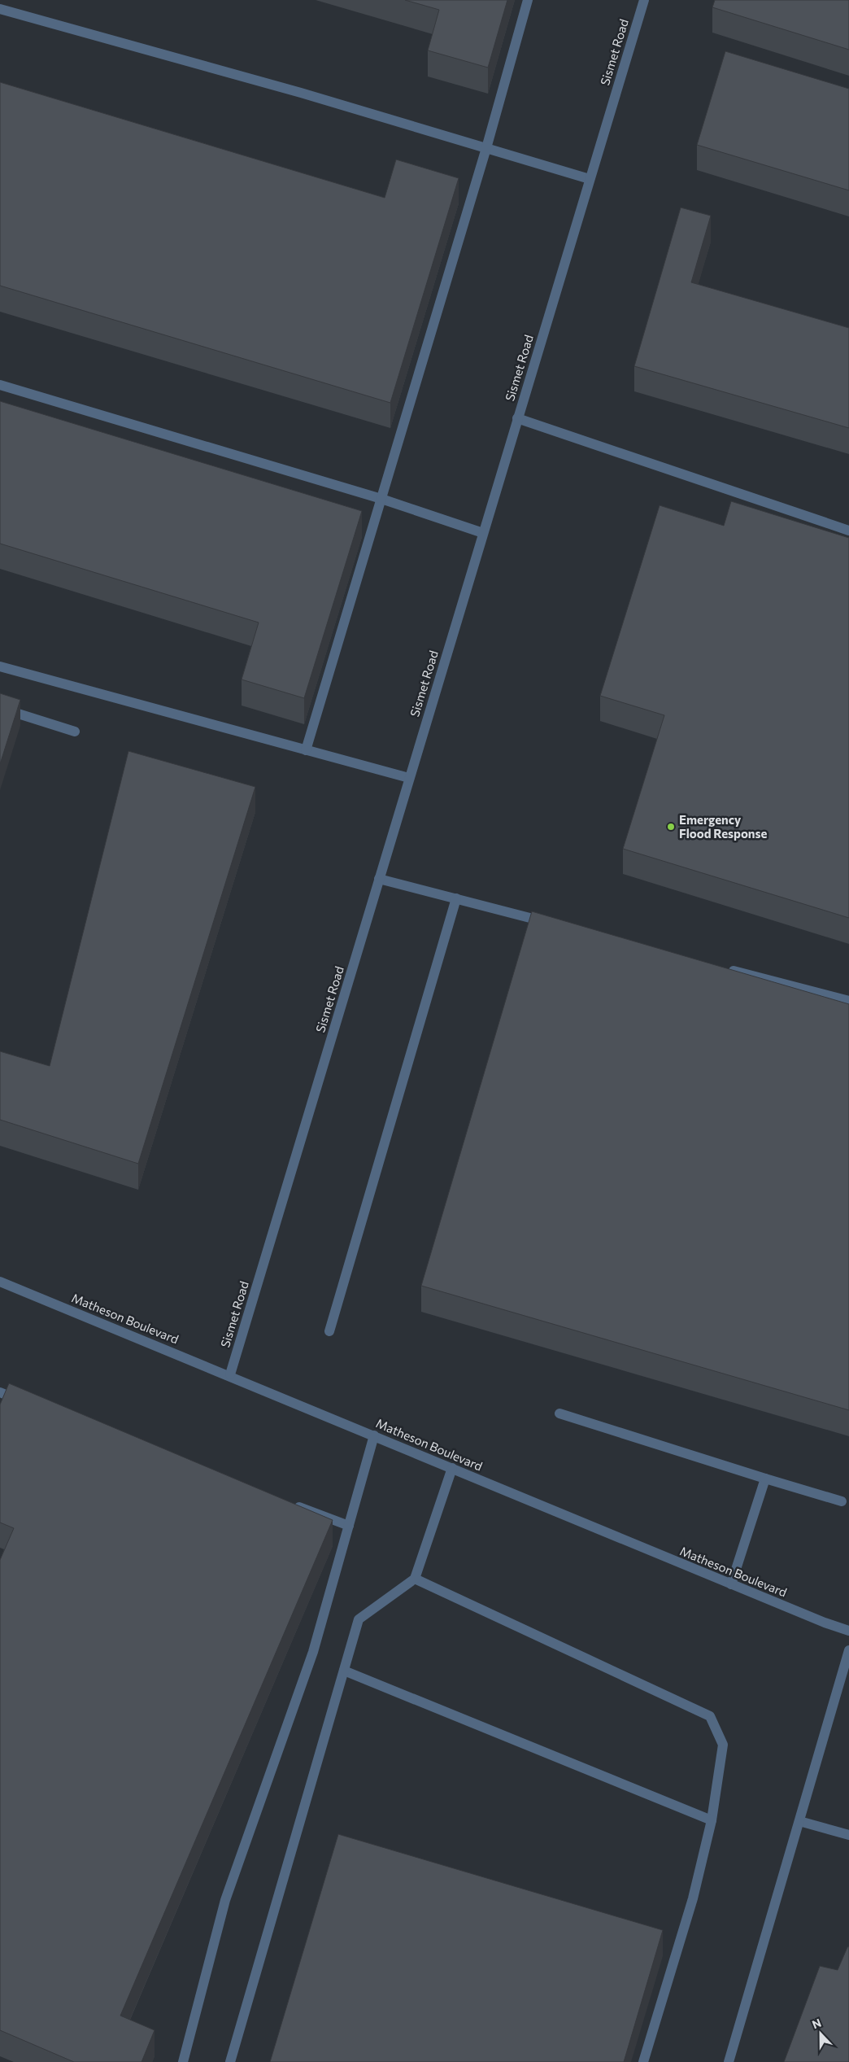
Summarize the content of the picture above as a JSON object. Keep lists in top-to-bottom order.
{
  "streets": {
    "street": ["Sismet Road", "Matheson Boulevard"]
  },
  "crossings": [
    ["Sismet Road", "Matheson Boulevard"]
  ],
  "places": ["Emergency Flood Response"],
  "north": "top"
}
